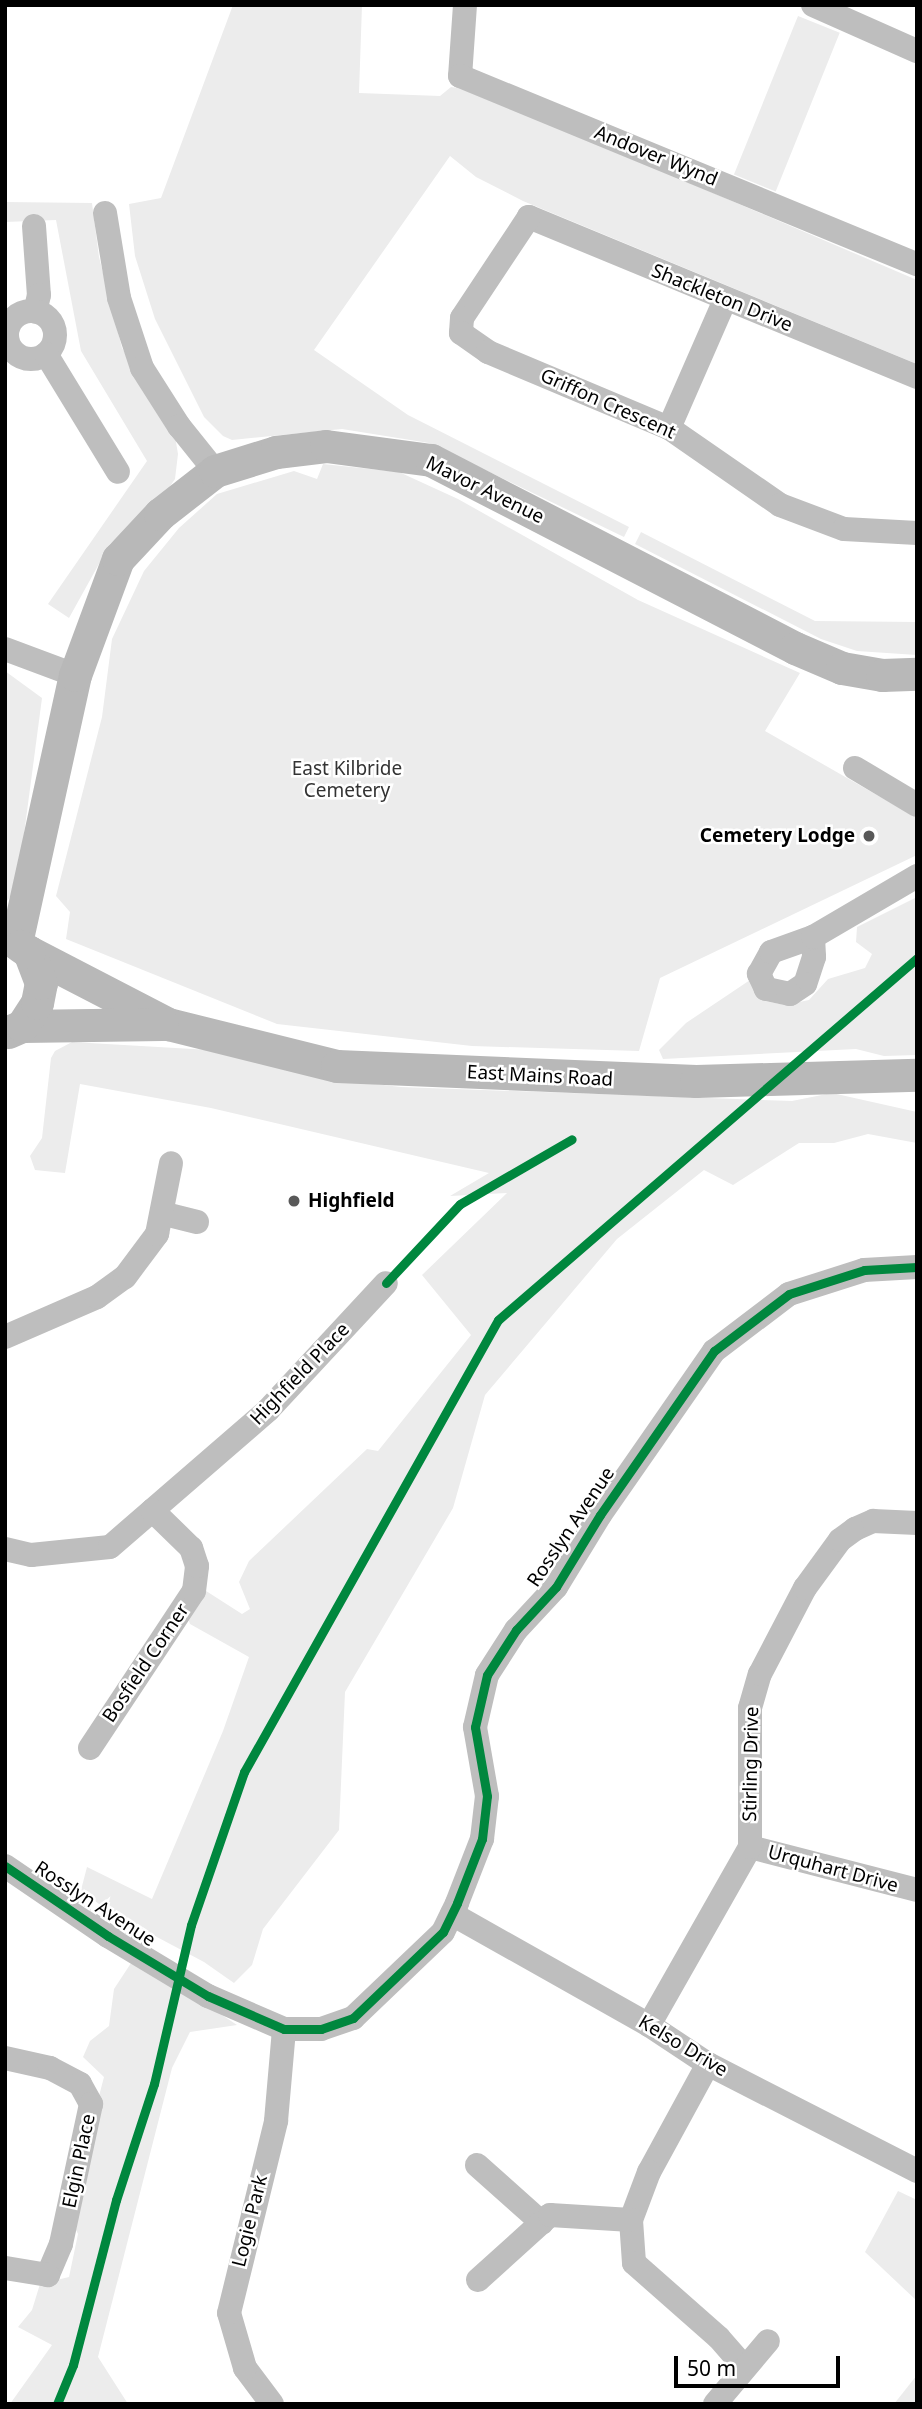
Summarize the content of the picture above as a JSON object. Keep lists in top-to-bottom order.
{
  "streets": {
    "street": [
      "Andover Wynd",
      "Shackleton Drive",
      "Griffon Crescent",
      "Mavor Avenue",
      "East Mains Road",
      "Highfield Place",
      "Rosslyn Avenue",
      "Bosfield Corner",
      "Stirling Drive",
      "Urquhart Drive",
      "Kelso Drive",
      "Elgin Place",
      "Logie Park"
    ]
  },
  "crossings": [
    ["Shackleton Drive", "Griffon Crescent"],
    ["Mavor Avenue", "East Mains Road"],
    ["Highfield Place", "Bosfield Corner"],
    ["Rosslyn Avenue", "Kelso Drive"],
    ["Rosslyn Avenue", "Logie Park"],
    ["Stirling Drive", "Urquhart Drive"],
    ["Stirling Drive", "Kelso Drive"]
  ],
  "parks": ["East Kilbride Cemetery"],
  "places": ["Cemetery Lodge", "Highfield"],
  "scale_bar": "50 m"
}
